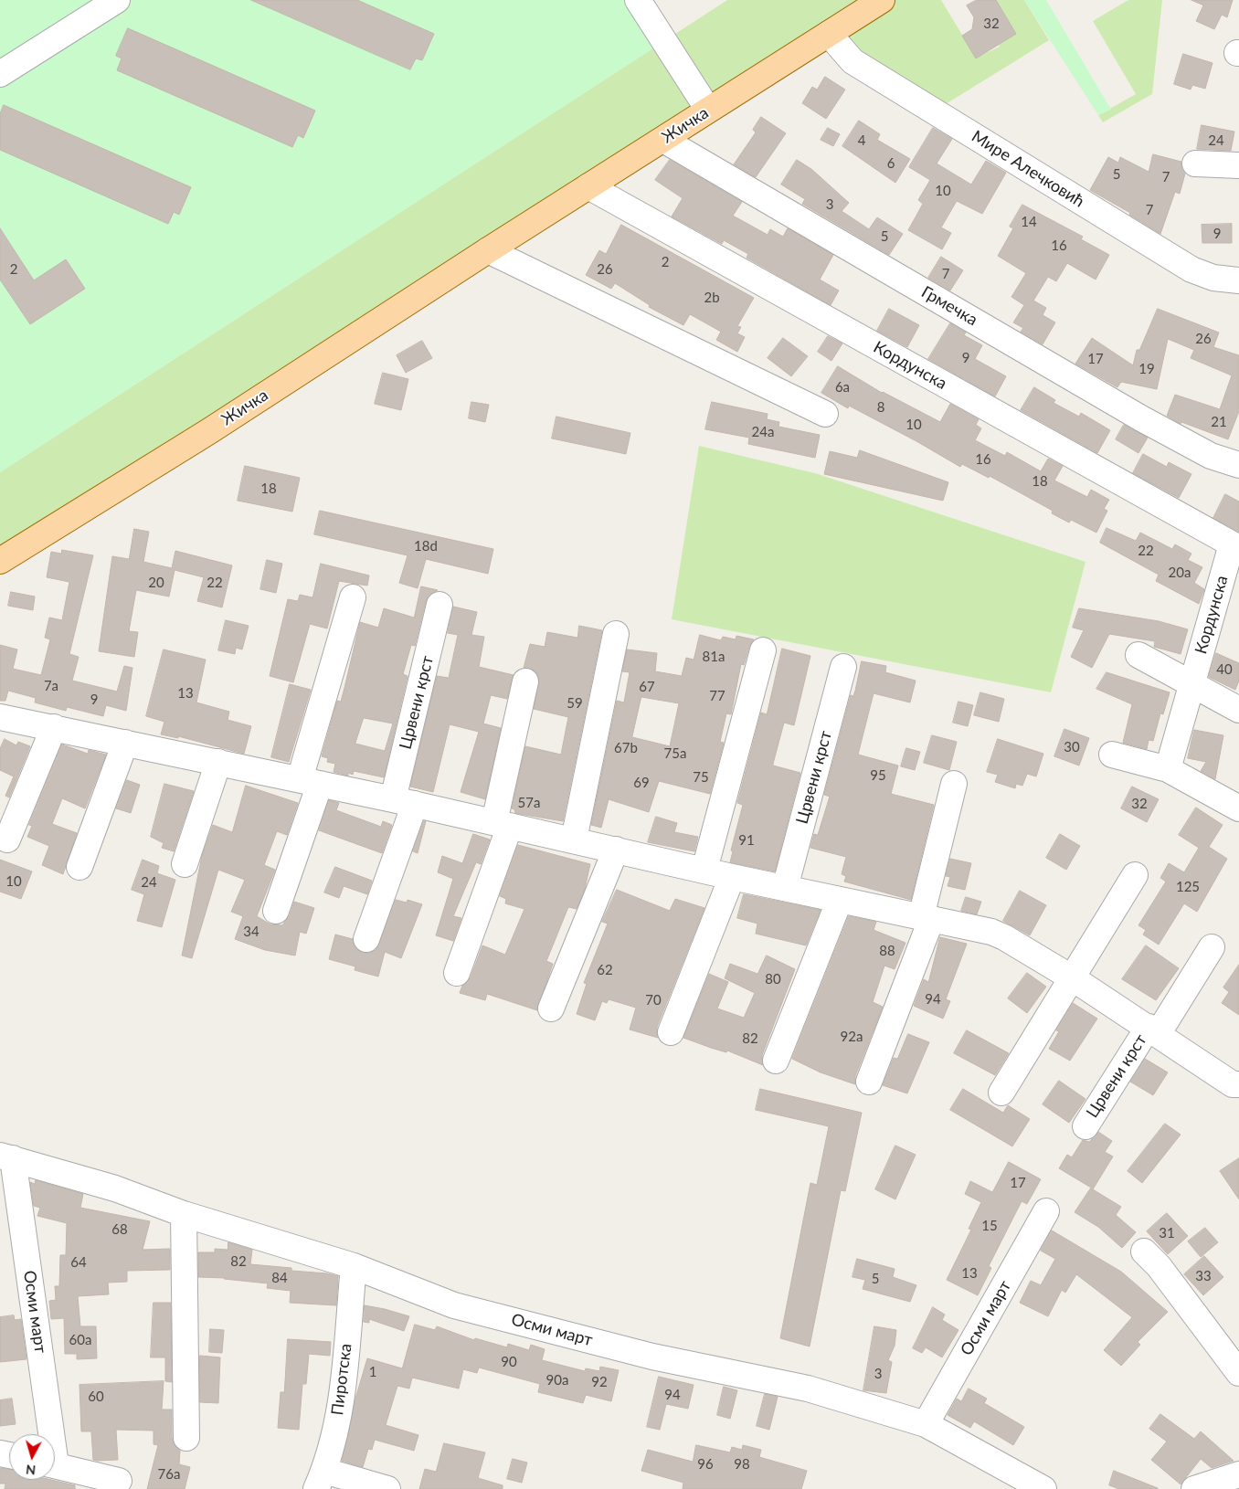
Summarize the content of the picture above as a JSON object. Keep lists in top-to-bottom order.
{
  "streets": {
    "main road": ["Жичка"],
    "street": [
      "Мире Алечковић",
      "Грмечка",
      "Кордунска",
      "Црвени крст",
      "Осми март",
      "Пиротска"
    ]
  },
  "crossings": [
    ["Жичка", "Мире Алечковић"],
    ["Жичка", "Грмечка"],
    ["Жичка", "Кордунска"],
    ["Осми март", "Пиротска"]
  ],
  "house_numbers": [
    "32",
    "4",
    "24",
    "6",
    "5",
    "7",
    "10",
    "3",
    "7",
    "14",
    "9",
    "5",
    "16",
    "2",
    "2",
    "26",
    "7",
    "2b",
    "26",
    "9",
    "17",
    "19",
    "6a",
    "8",
    "21",
    "10",
    "24a",
    "16",
    "18",
    "18",
    "18d",
    "22",
    "20a",
    "20",
    "22",
    "81a",
    "40",
    "7a",
    "67",
    "13",
    "77",
    "9",
    "59",
    "30",
    "67b",
    "75a",
    "95",
    "75",
    "69",
    "57a",
    "32",
    "91",
    "10",
    "24",
    "125",
    "34",
    "88",
    "62",
    "80",
    "94",
    "70",
    "92a",
    "82",
    "17",
    "15",
    "68",
    "31",
    "82",
    "64",
    "13",
    "33",
    "84",
    "5",
    "60a",
    "90",
    "1",
    "3",
    "90a",
    "92",
    "94",
    "60",
    "96",
    "98",
    "76a"
  ],
  "north": "bottom"
}
